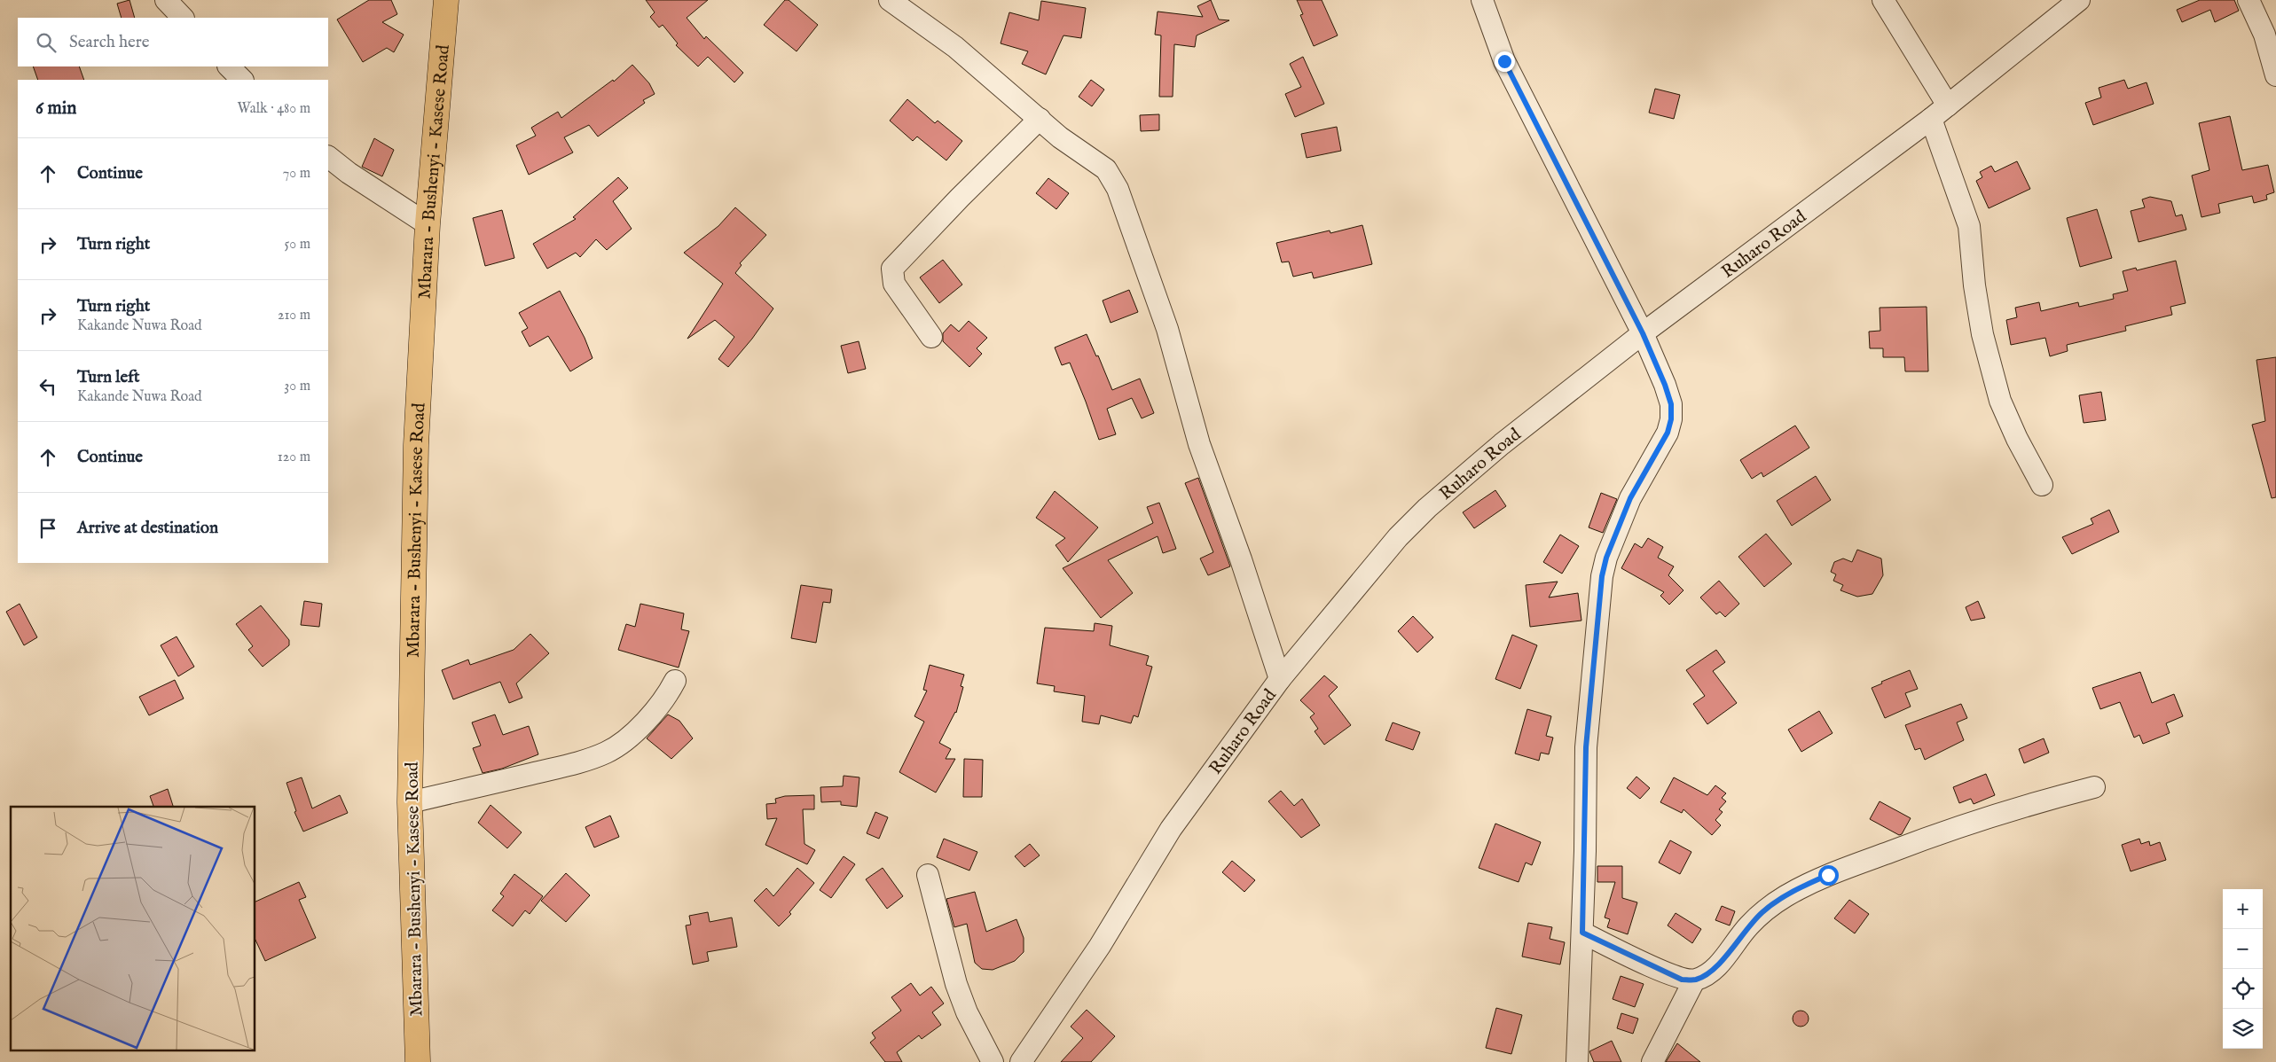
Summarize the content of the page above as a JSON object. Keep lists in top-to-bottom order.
{
  "streets": {
    "main road": ["Mbarara - Bushenyi - Kasese Road"],
    "street": ["Ruharo Road"]
  },
  "page": {
    "search": "Search here",
    "heading": ["6 min", "Walk · 480 m"],
    "list": [
      ["Continue", "70 m"],
      ["Turn right", "50 m"],
      ["Turn right", "Kakande Nuwa Road", "210 m"],
      ["Turn left", "Kakande Nuwa Road", "30 m"],
      ["Continue", "120 m"],
      "Arrive at destination"
    ],
    "map_buttons": ["+", "−"]
  }
}
